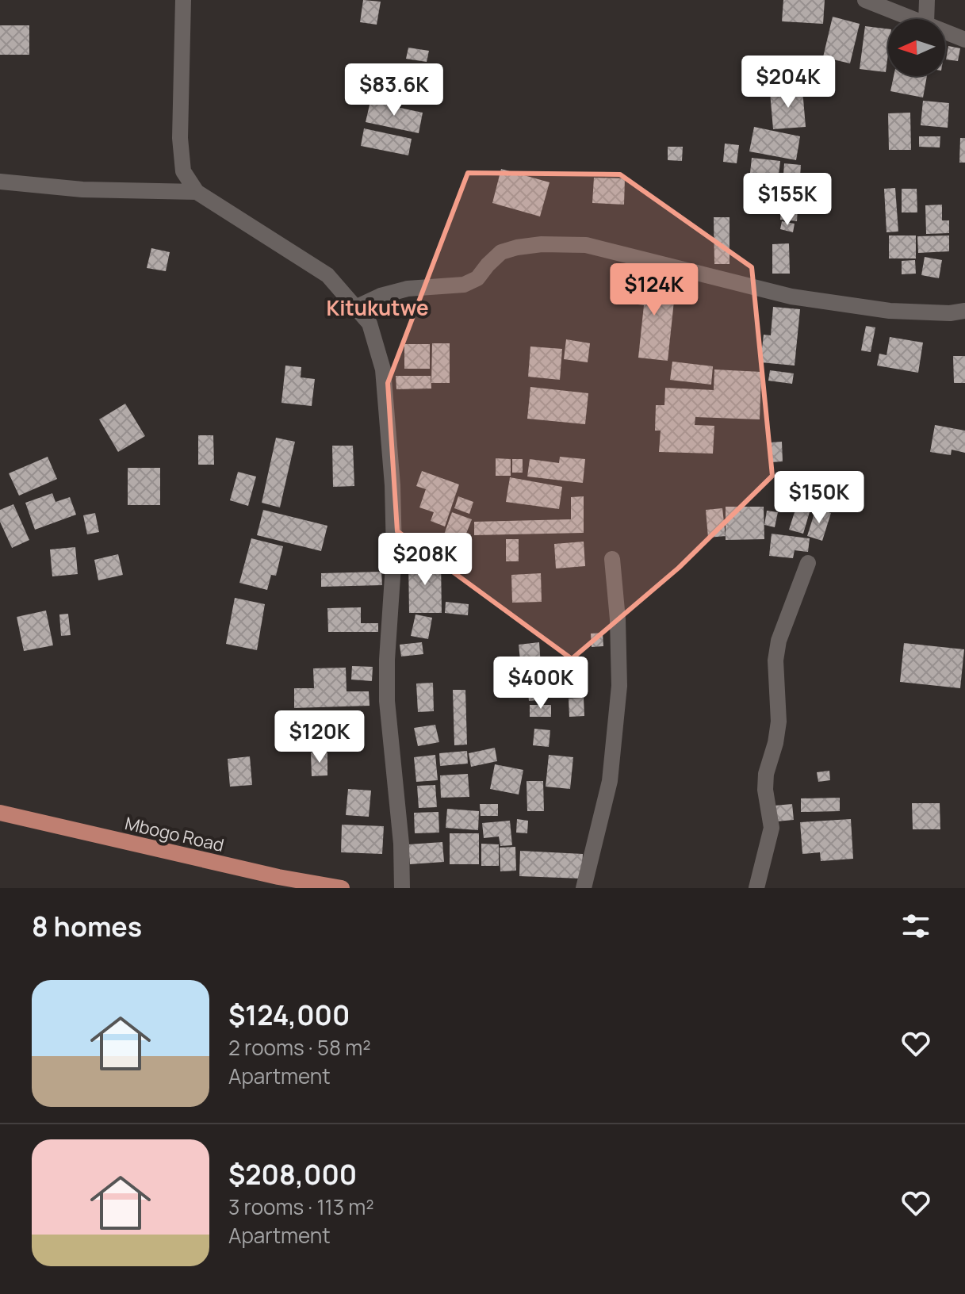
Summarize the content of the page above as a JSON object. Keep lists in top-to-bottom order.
{
  "streets": {
    "main road": ["Mbogo Road"]
  },
  "districts": ["Kitukutwe"],
  "north": "left",
  "page": {
    "price": [
      "$204K",
      "$83.6K",
      "$155K",
      "$124K",
      "$150K",
      "$208K",
      "$400K",
      "$120K"
    ],
    "heading": "8 homes",
    "list": [
      {
        "name": "$124,000",
        "note": "2 rooms · 58 m² · Apartment"
      },
      {
        "name": "$208,000",
        "note": "3 rooms · 113 m² · Apartment"
      }
    ]
  }
}
